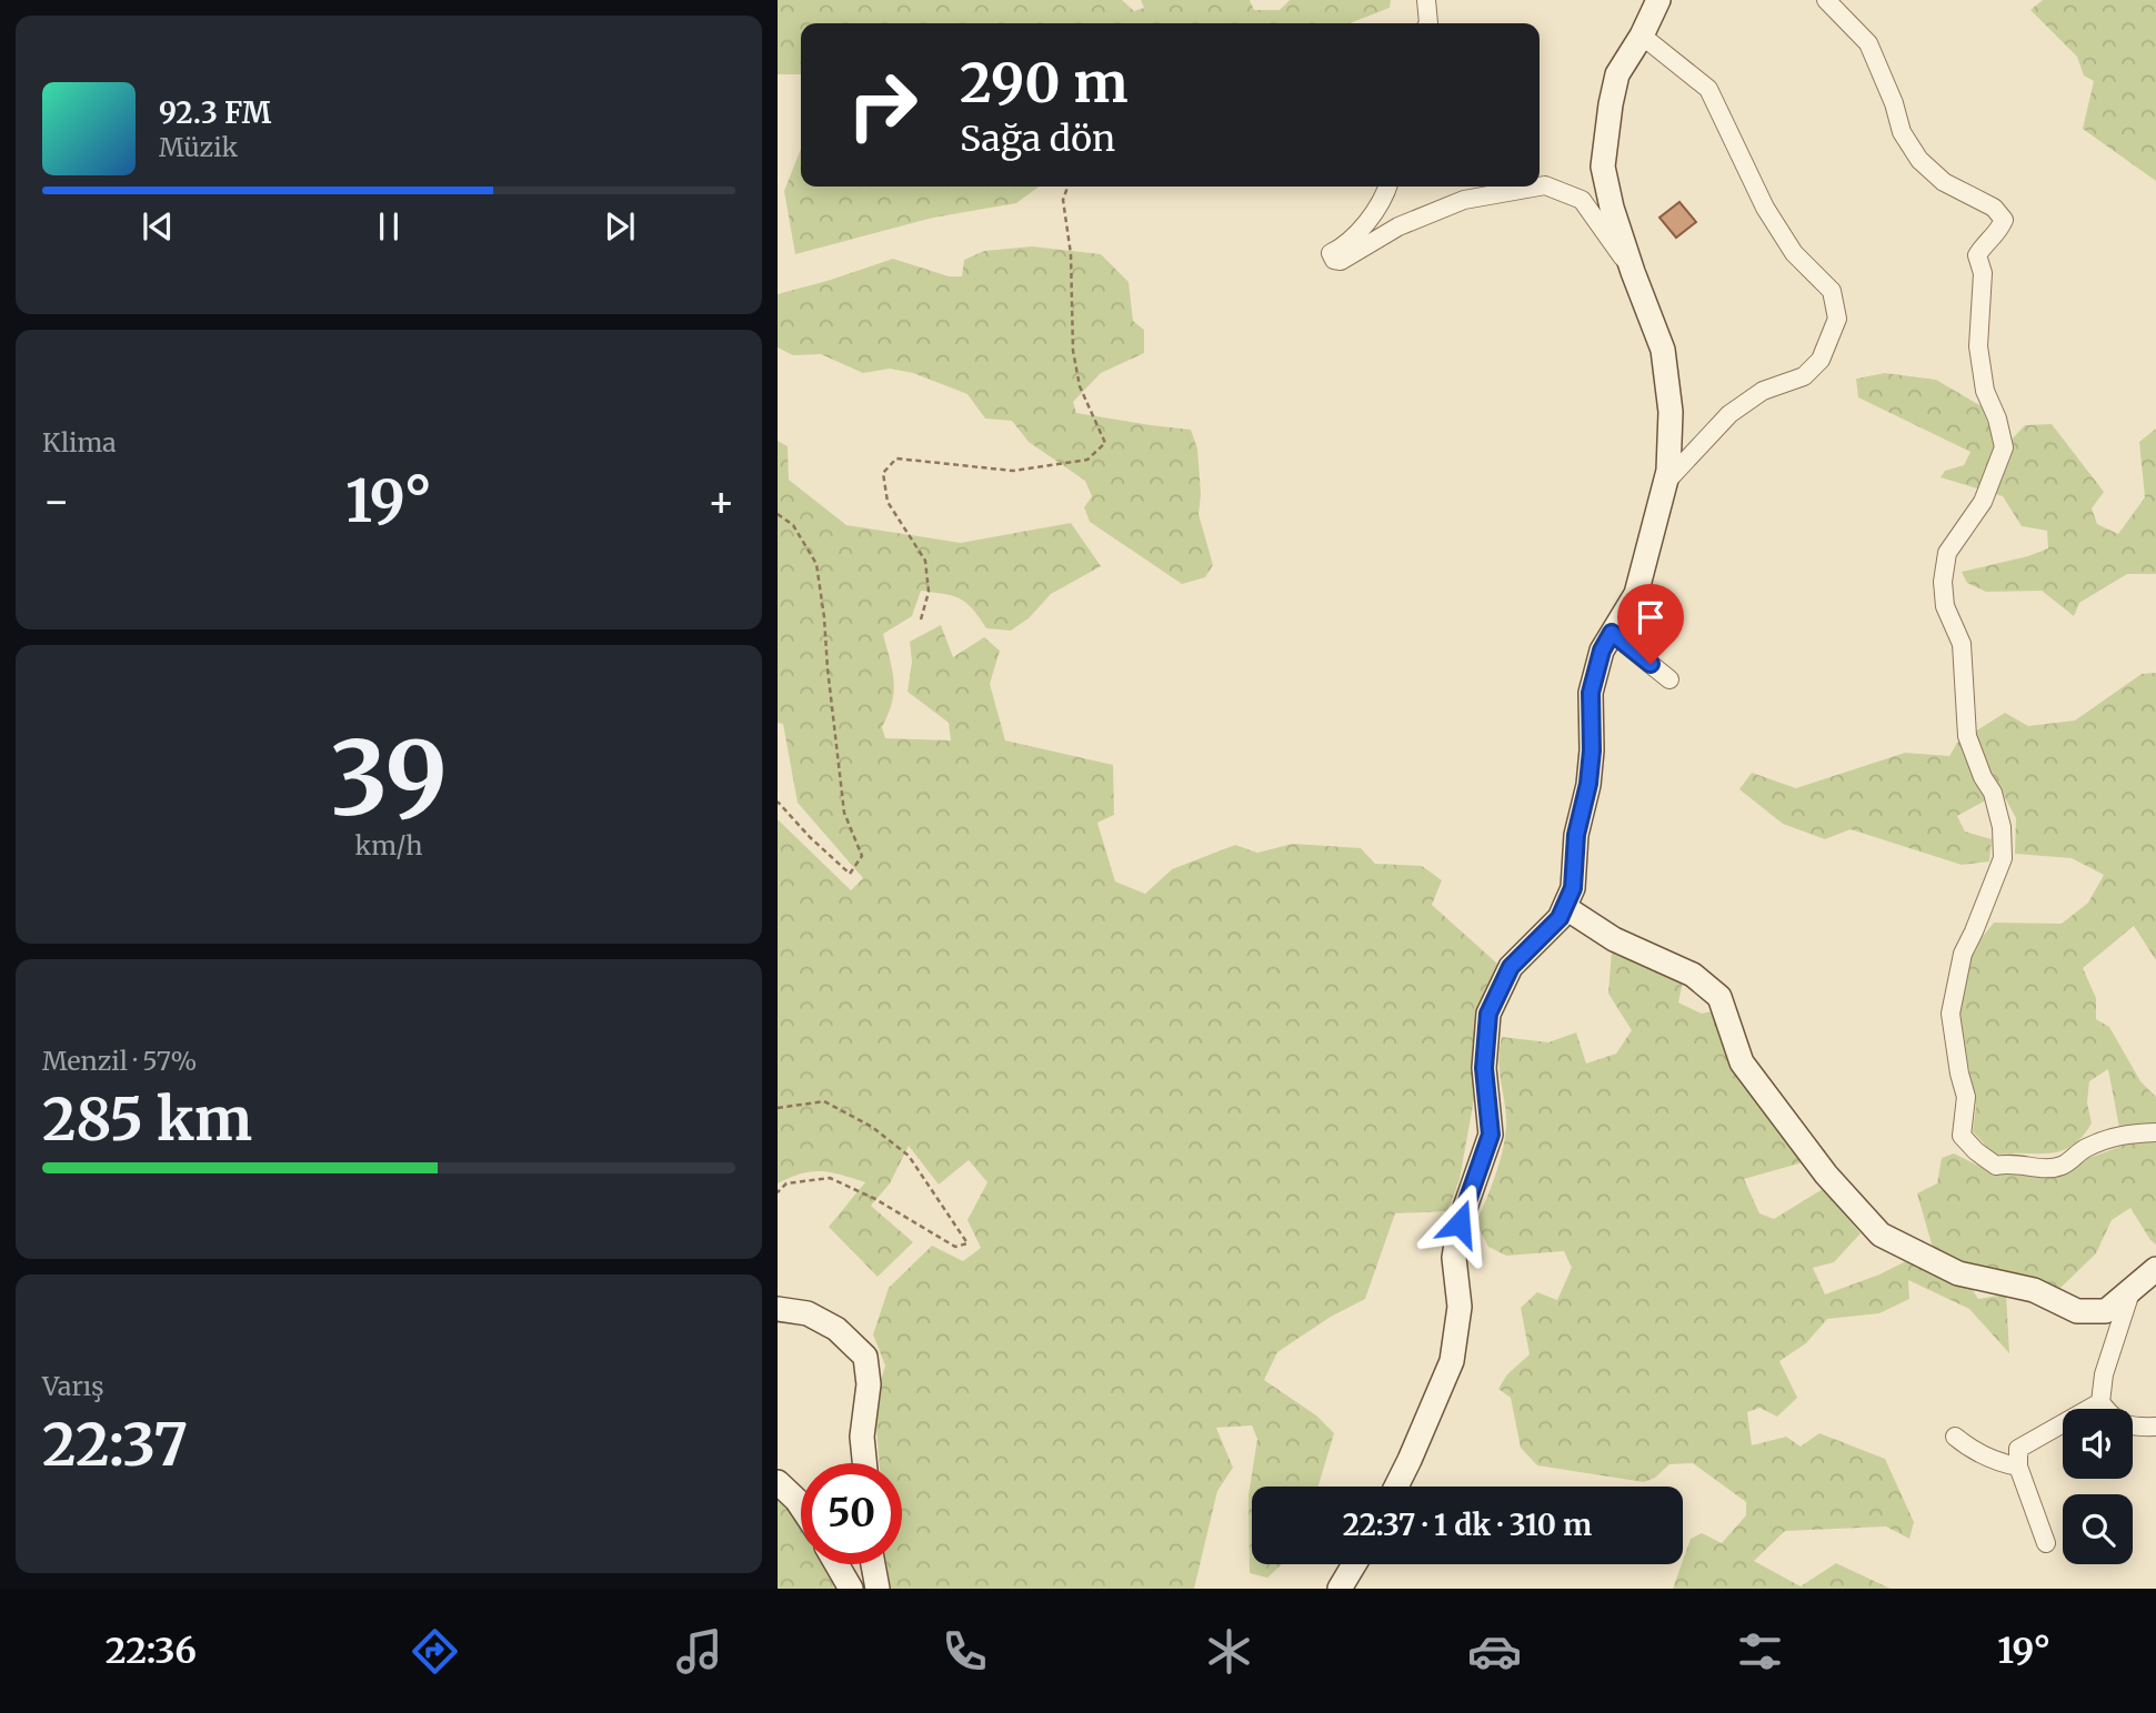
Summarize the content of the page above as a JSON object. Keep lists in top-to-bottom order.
{
  "page": {
    "turn": ["290 m", "Sağa dön"],
    "song": ["92.3 FM", "Müzik"],
    "tile": [
      "Klima",
      ["39", "km/h"],
      ["Menzil · 57%", "285 km"],
      ["Varış", "22:37"]
    ],
    "heat": ["−", "19°", "+"],
    "limit": "50",
    "trip": "22:37 · 1 dk · 310 m",
    "tabs": ["22:36", "19°"]
  }
}
